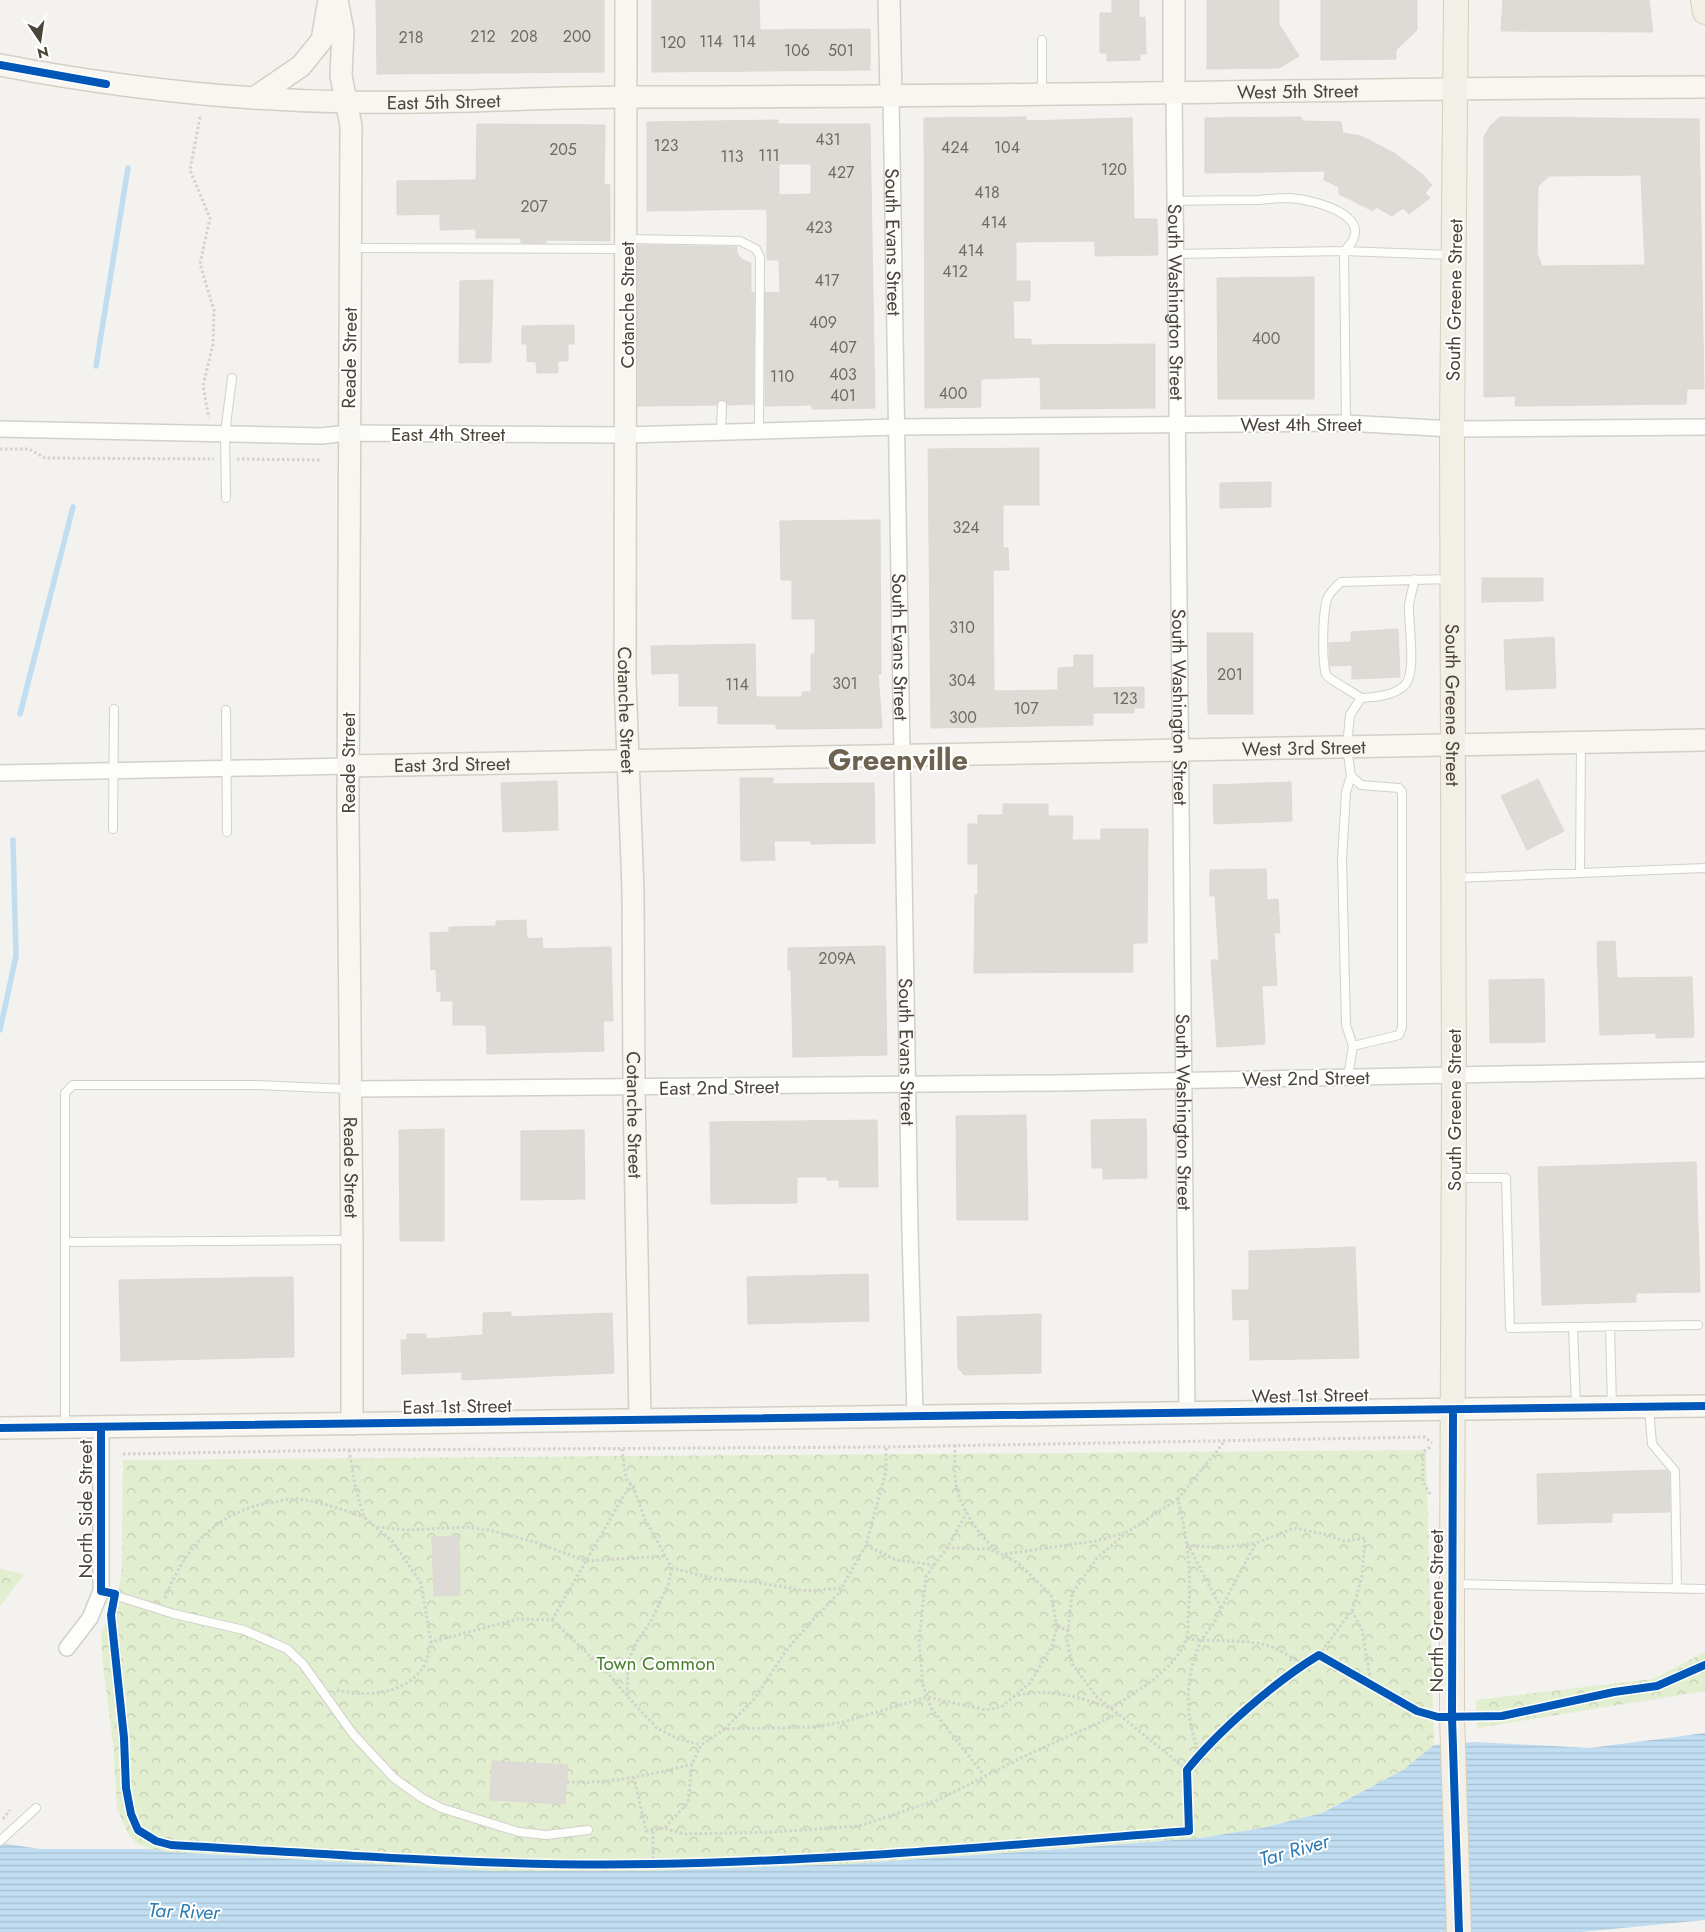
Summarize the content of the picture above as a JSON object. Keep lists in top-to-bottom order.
{
  "streets": {
    "main road": ["South Greene Street", "North Greene Street"],
    "street": [
      "West 5th Street",
      "East 5th Street",
      "South Evans Street",
      "South Washington Street",
      "Cotanche Street",
      "Reade Street",
      "West 4th Street",
      "East 4th Street",
      "West 3rd Street",
      "East 3rd Street",
      "West 2nd Street",
      "East 2nd Street",
      "West 1st Street",
      "East 1st Street",
      "North Side Street"
    ]
  },
  "crossings": [
    ["West 5th Street", "East 5th Street"],
    ["West 5th Street", "South Evans Street"],
    ["West 5th Street", "South Greene Street"],
    ["West 5th Street", "South Washington Street"],
    ["East 5th Street", "South Evans Street"],
    ["East 5th Street", "Cotanche Street"],
    ["East 5th Street", "Reade Street"],
    ["South Evans Street", "West 4th Street"],
    ["South Evans Street", "East 4th Street"],
    ["South Evans Street", "West 3rd Street"],
    ["South Evans Street", "East 3rd Street"],
    ["South Evans Street", "West 2nd Street"],
    ["South Evans Street", "East 2nd Street"],
    ["South Evans Street", "West 1st Street"],
    ["South Evans Street", "East 1st Street"],
    ["South Greene Street", "West 4th Street"],
    ["South Greene Street", "West 3rd Street"],
    ["South Greene Street", "West 2nd Street"],
    ["South Greene Street", "West 1st Street"],
    ["South Greene Street", "North Greene Street"],
    ["South Washington Street", "West 4th Street"],
    ["South Washington Street", "West 3rd Street"],
    ["South Washington Street", "West 2nd Street"],
    ["South Washington Street", "West 1st Street"],
    ["Cotanche Street", "East 4th Street"],
    ["Cotanche Street", "East 3rd Street"],
    ["Cotanche Street", "East 2nd Street"],
    ["Cotanche Street", "East 1st Street"],
    ["Reade Street", "East 4th Street"],
    ["Reade Street", "East 3rd Street"],
    ["Reade Street", "East 2nd Street"],
    ["Reade Street", "East 1st Street"],
    ["West 4th Street", "East 4th Street"],
    ["West 3rd Street", "East 3rd Street"],
    ["West 2nd Street", "East 2nd Street"],
    ["West 1st Street", "East 1st Street"],
    ["West 1st Street", "North Greene Street"],
    ["East 1st Street", "North Side Street"]
  ],
  "districts": ["Greenville"],
  "water": ["Tar River"],
  "parks": ["Town Common"],
  "house_numbers": [
    "212",
    "208",
    "200",
    "218",
    "114",
    "114",
    "120",
    "106",
    "501",
    "431",
    "123",
    "424",
    "104",
    "205",
    "111",
    "113",
    "120",
    "427",
    "418",
    "207",
    "414",
    "423",
    "414",
    "412",
    "417",
    "409",
    "400",
    "407",
    "403",
    "110",
    "400",
    "401",
    "324",
    "310",
    "201",
    "304",
    "301",
    "114",
    "123",
    "107",
    "300",
    "209A"
  ],
  "north": "bottom"
}
